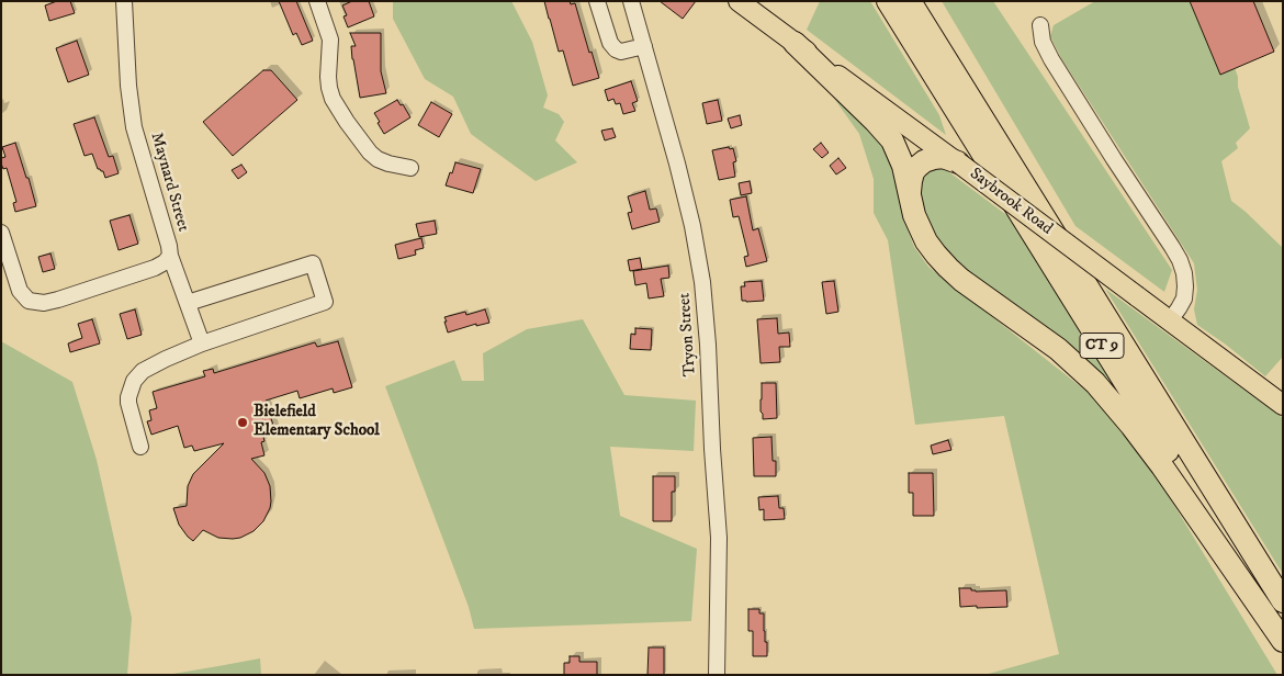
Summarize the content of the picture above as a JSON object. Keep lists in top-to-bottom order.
{
  "streets": {
    "highway": ["CT 9"],
    "main road": ["Saybrook Road"],
    "street": ["Maynard Street", "Tryon Street"]
  },
  "places": ["Bielefield Elementary School"]
}
